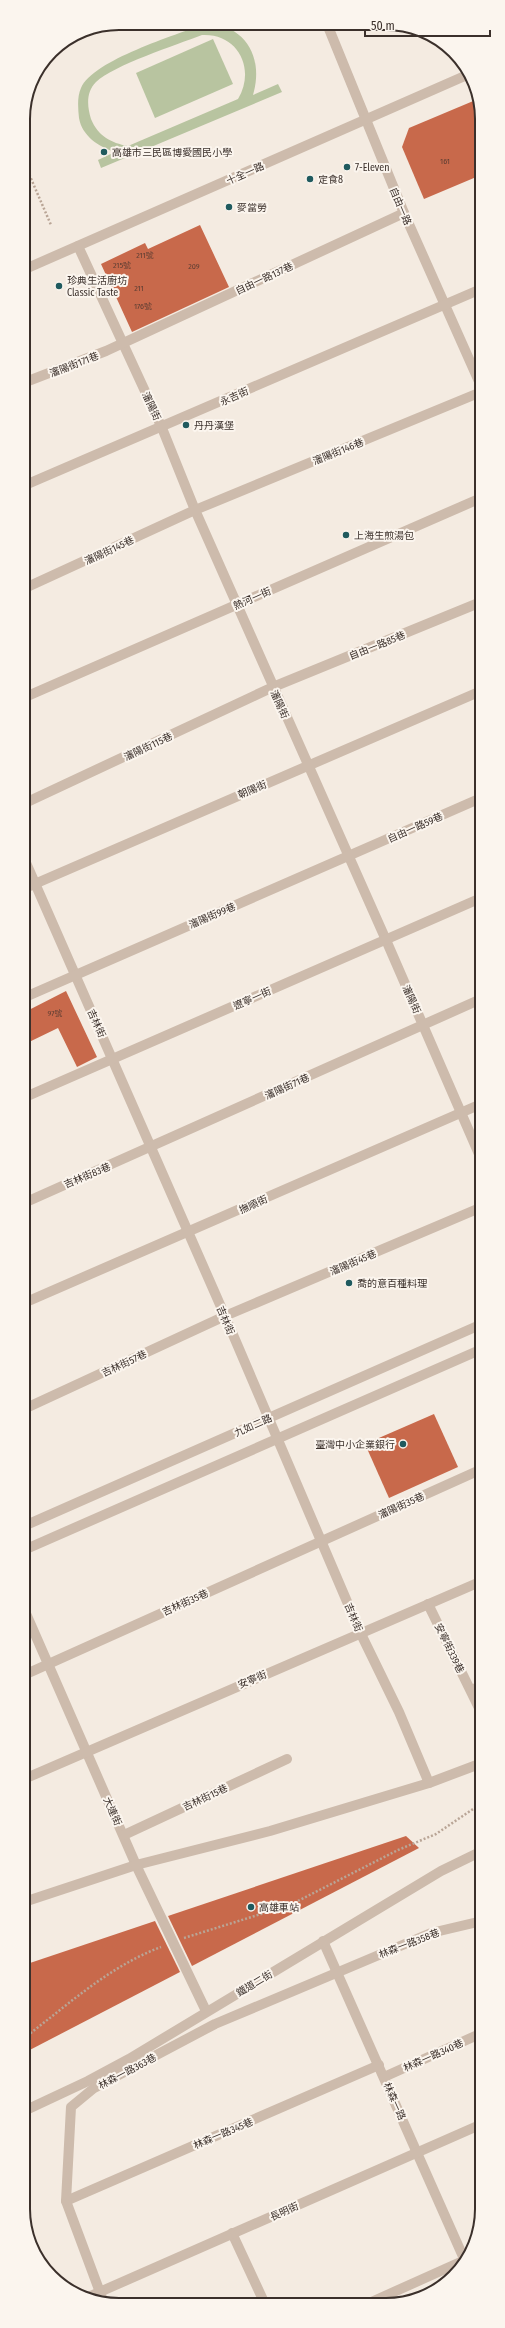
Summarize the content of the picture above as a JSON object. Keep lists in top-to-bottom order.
{
  "streets": {
    "street": [
      "十全一路",
      "自由一路",
      "自由一路137巷",
      "瀋陽街171巷",
      "永吉街",
      "瀋陽街",
      "瀋陽街146巷",
      "瀋陽街145巷",
      "熱河一街",
      "自由一路85巷",
      "瀋陽街115巷",
      "朝陽街",
      "自由一路59巷",
      "瀋陽街99巷",
      "遼寧一街",
      "吉林街",
      "瀋陽街71巷",
      "吉林街83巷",
      "撫順街",
      "瀋陽街45巷",
      "吉林街57巷",
      "九如二路",
      "瀋陽街35巷",
      "吉林街35巷",
      "安寧街339巷",
      "安寧街",
      "吉林街15巷",
      "大連街",
      "林森一路358巷",
      "鐵道二街",
      "林森一路340巷",
      "林森一路363巷",
      "林森一路",
      "林森一路345巷",
      "長明街"
    ]
  },
  "crossings": [
    ["十全一路", "自由一路"],
    ["十全一路", "瀋陽街"],
    ["自由一路", "自由一路137巷"],
    ["自由一路", "永吉街"],
    ["自由一路137巷", "瀋陽街171巷"],
    ["自由一路137巷", "瀋陽街"],
    ["瀋陽街171巷", "瀋陽街"],
    ["永吉街", "瀋陽街"],
    ["瀋陽街", "瀋陽街146巷"],
    ["瀋陽街", "瀋陽街145巷"],
    ["瀋陽街", "熱河一街"],
    ["瀋陽街", "自由一路85巷"],
    ["瀋陽街", "瀋陽街115巷"],
    ["瀋陽街", "朝陽街"],
    ["瀋陽街", "自由一路59巷"],
    ["瀋陽街", "瀋陽街99巷"],
    ["瀋陽街", "遼寧一街"],
    ["瀋陽街", "瀋陽街71巷"],
    ["瀋陽街", "撫順街"],
    ["瀋陽街146巷", "瀋陽街145巷"],
    ["自由一路85巷", "瀋陽街115巷"],
    ["朝陽街", "吉林街"],
    ["自由一路59巷", "瀋陽街99巷"],
    ["瀋陽街99巷", "吉林街"],
    ["遼寧一街", "吉林街"],
    ["吉林街", "瀋陽街71巷"],
    ["吉林街", "吉林街83巷"],
    ["吉林街", "撫順街"],
    ["吉林街", "瀋陽街45巷"],
    ["吉林街", "吉林街57巷"],
    ["吉林街", "九如二路"],
    ["吉林街", "瀋陽街35巷"],
    ["吉林街", "吉林街35巷"],
    ["吉林街", "安寧街"],
    ["瀋陽街71巷", "吉林街83巷"],
    ["瀋陽街45巷", "吉林街57巷"],
    ["瀋陽街35巷", "吉林街35巷"],
    ["吉林街35巷", "大連街"],
    ["安寧街339巷", "安寧街"],
    ["安寧街", "大連街"],
    ["吉林街15巷", "大連街"],
    ["大連街", "鐵道二街"],
    ["林森一路358巷", "林森一路363巷"],
    ["林森一路358巷", "林森一路"],
    ["鐵道二街", "林森一路"],
    ["林森一路340巷", "林森一路"],
    ["林森一路363巷", "林森一路"],
    ["林森一路363巷", "林森一路345巷"],
    ["林森一路363巷", "長明街"],
    ["林森一路", "林森一路345巷"],
    ["林森一路", "長明街"]
  ],
  "places": [
    "高雄市三民區博愛國民小學",
    "7-Eleven",
    "定食8",
    "麥當勞",
    "珍典生活廚坊 Classic Taste",
    "丹丹漢堡",
    "上海生煎湯包",
    "喬的意百種料理",
    "臺灣中小企業銀行",
    "高雄車站"
  ],
  "house_numbers": [
    "161",
    "211號",
    "215號",
    "209",
    "211",
    "176號",
    "97號"
  ],
  "scale_bar": "50 m"
}
